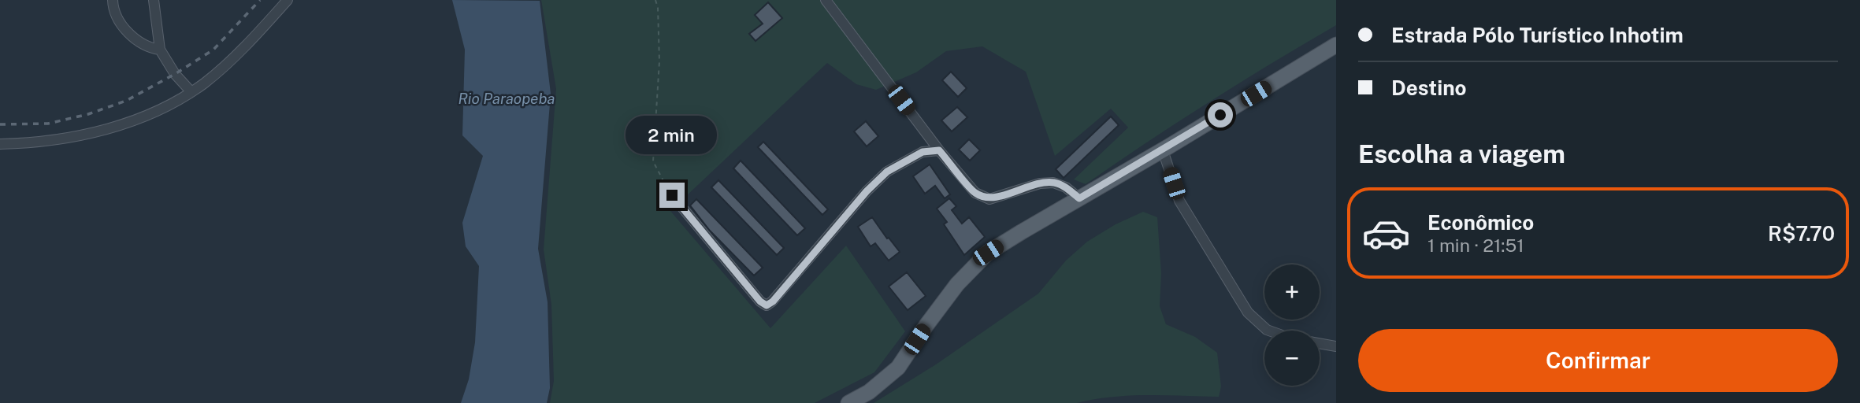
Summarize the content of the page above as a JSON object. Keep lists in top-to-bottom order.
{
  "water": ["Rio Paraopeba"],
  "page": {
    "banner": ["Estrada Pólo Turístico Inhotim", "Destino"],
    "bubble": "2 min",
    "heading": "Escolha a viagem",
    "list": [
      {
        "name": "Econômico",
        "note": "1 min · 21:51",
        "value": "R$7.70"
      }
    ],
    "map_buttons": ["+", "−"],
    "buttons": "Confirmar"
  }
}
